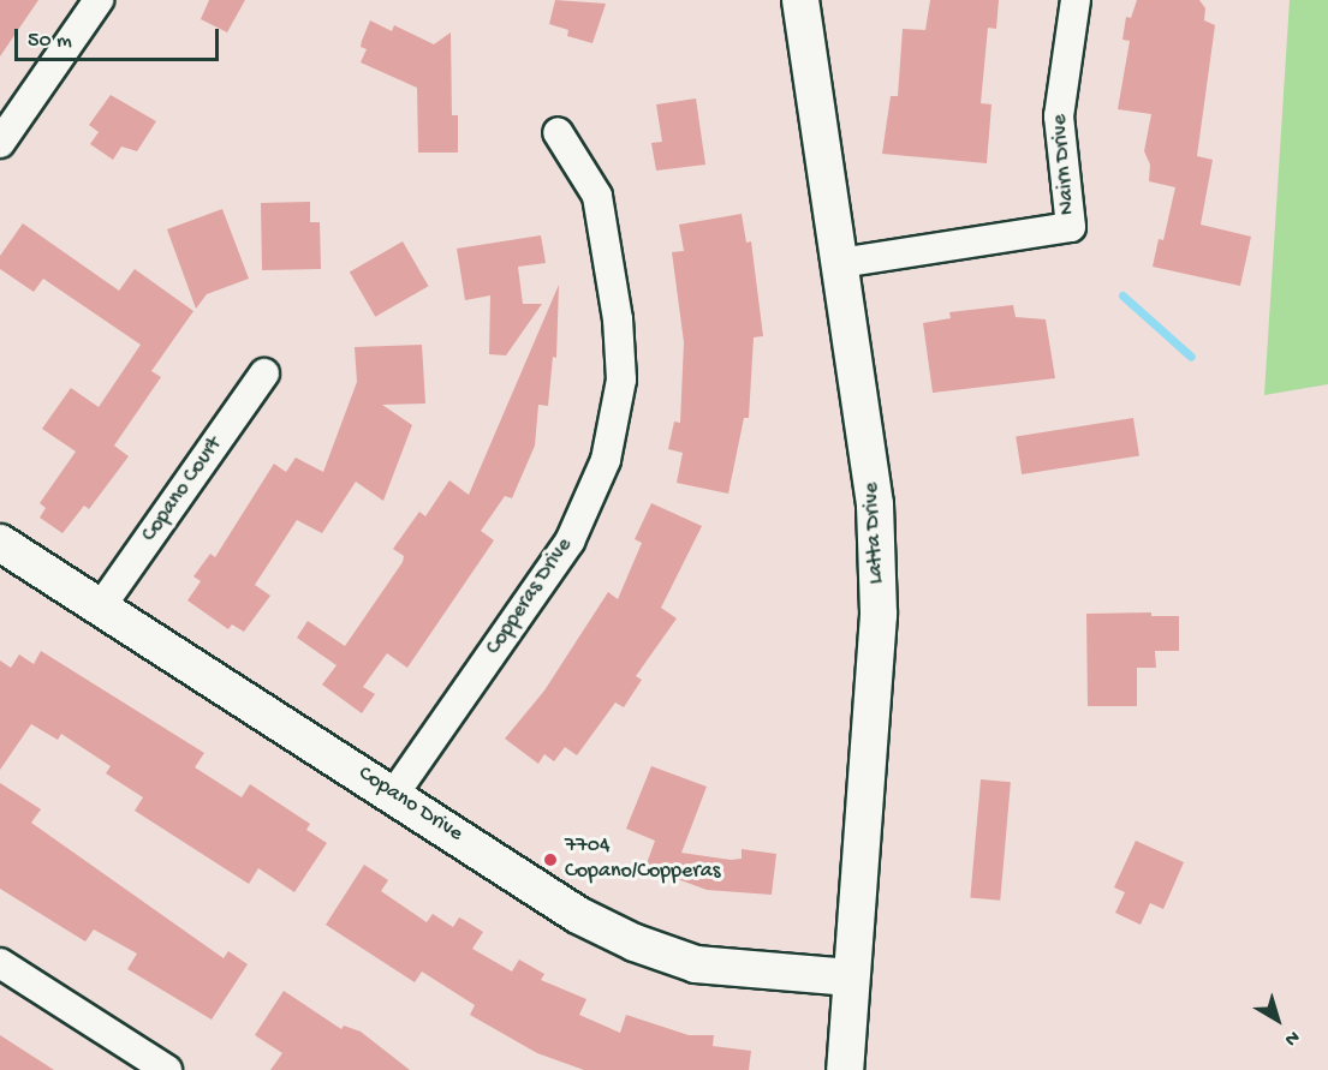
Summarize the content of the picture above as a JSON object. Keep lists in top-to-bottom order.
{
  "streets": {
    "street": [
      "Nairn Drive",
      "Copano Court",
      "Latta Drive",
      "Copperas Drive",
      "Copano Drive"
    ]
  },
  "crossings": [
    ["Nairn Drive", "Latta Drive"],
    ["Copano Court", "Copano Drive"],
    ["Latta Drive", "Copano Drive"],
    ["Copperas Drive", "Copano Drive"]
  ],
  "places": ["7704 Copano/Copperas"],
  "scale_bar": "50 m",
  "north": "bottom right"
}
